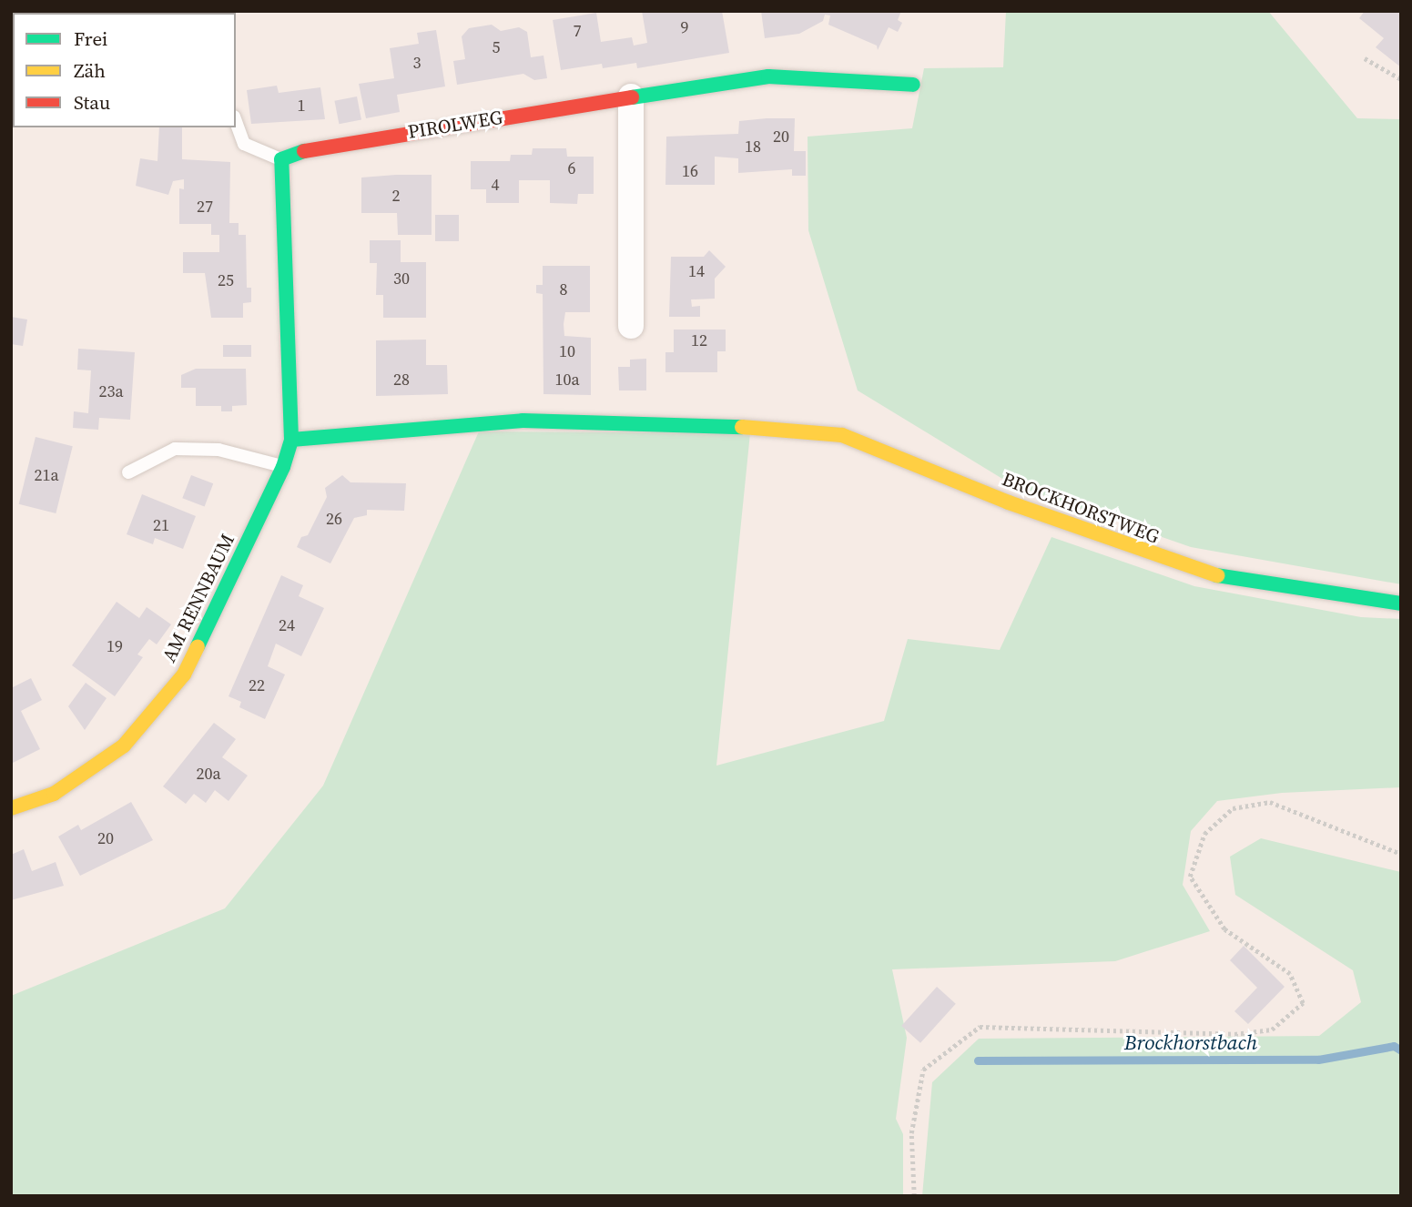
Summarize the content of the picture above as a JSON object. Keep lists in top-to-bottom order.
{
  "streets": {
    "street": ["PIROLWEG", "BROCKHORSTWEG", "AM RENNBAUM"]
  },
  "crossings": [
    ["PIROLWEG", "AM RENNBAUM"],
    ["BROCKHORSTWEG", "AM RENNBAUM"]
  ],
  "water": ["Brockhorstbach"],
  "house_numbers": [
    "9",
    "7",
    "5",
    "3",
    "1",
    "20",
    "18",
    "6",
    "16",
    "4",
    "2",
    "27",
    "14",
    "30",
    "25",
    "8",
    "12",
    "10",
    "28",
    "10a",
    "23a",
    "21a",
    "26",
    "21",
    "24",
    "19",
    "22",
    "20a",
    "20"
  ],
  "legend": ["Frei", "Zäh", "Stau"]
}
